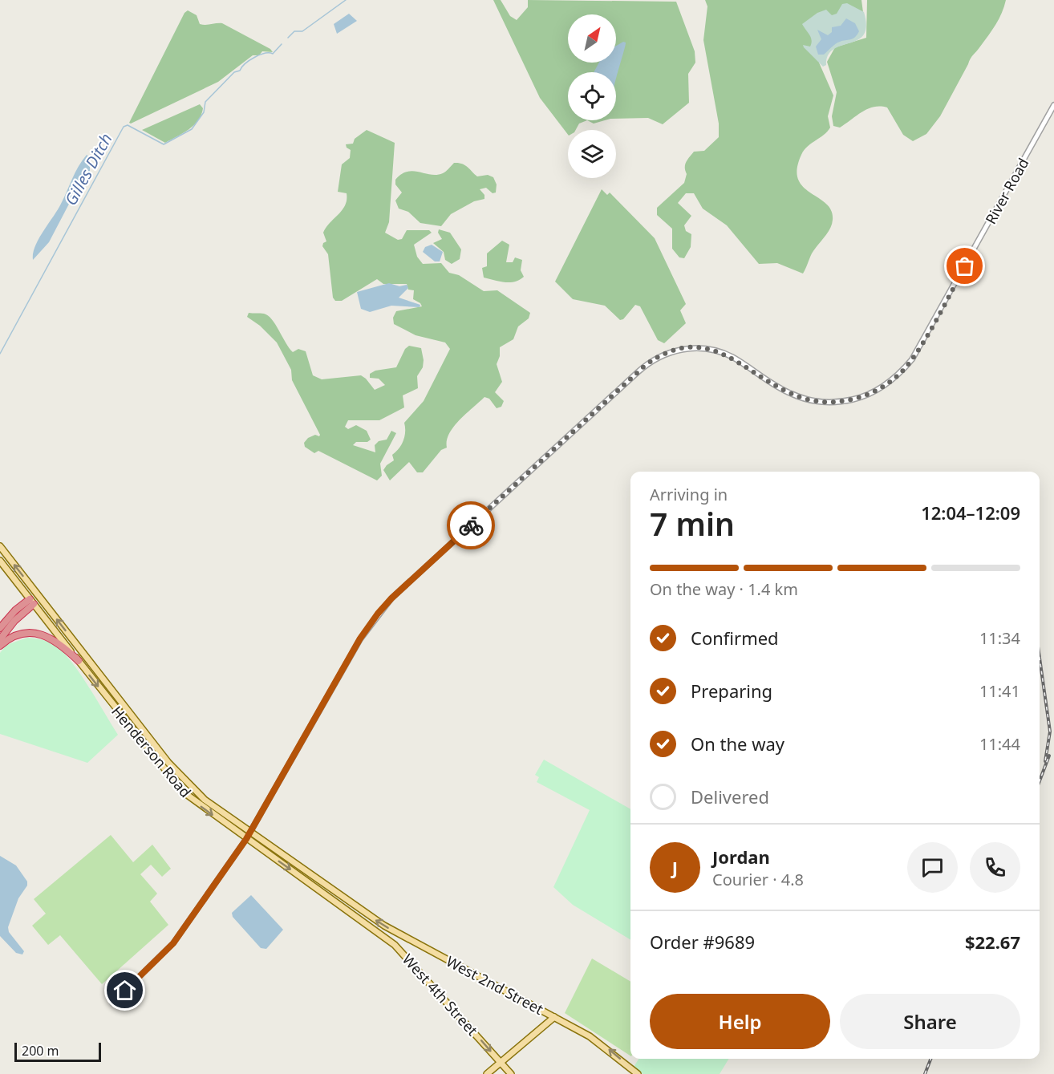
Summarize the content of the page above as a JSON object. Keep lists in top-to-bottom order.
{
  "streets": {
    "main road": ["Henderson Road", "West 2nd Street", "West 4th Street"],
    "street": ["River Road"]
  },
  "crossings": [
    ["River Road", "Henderson Road"],
    ["Henderson Road", "West 2nd Street"],
    ["Henderson Road", "West 4th Street"]
  ],
  "one_way": ["West 2nd Street", "West 4th Street"],
  "water": ["Gilles Ditch"],
  "scale_bar": "200 m",
  "north": "top right",
  "page": {
    "heading": ["7 min", "Arriving in", "12:04–12:09"],
    "panel": [
      "Jordan",
      "Courier · 4.8",
      "Order #9689",
      "$22.67"
    ],
    "bar": "On the way · 1.4 km",
    "list": [
      ["Confirmed", "11:34"],
      ["Preparing", "11:41"],
      ["On the way", "11:44"],
      "Delivered"
    ],
    "round": "J",
    "buttons": ["Help", "Share"],
    "scale": "200 m"
  }
}
